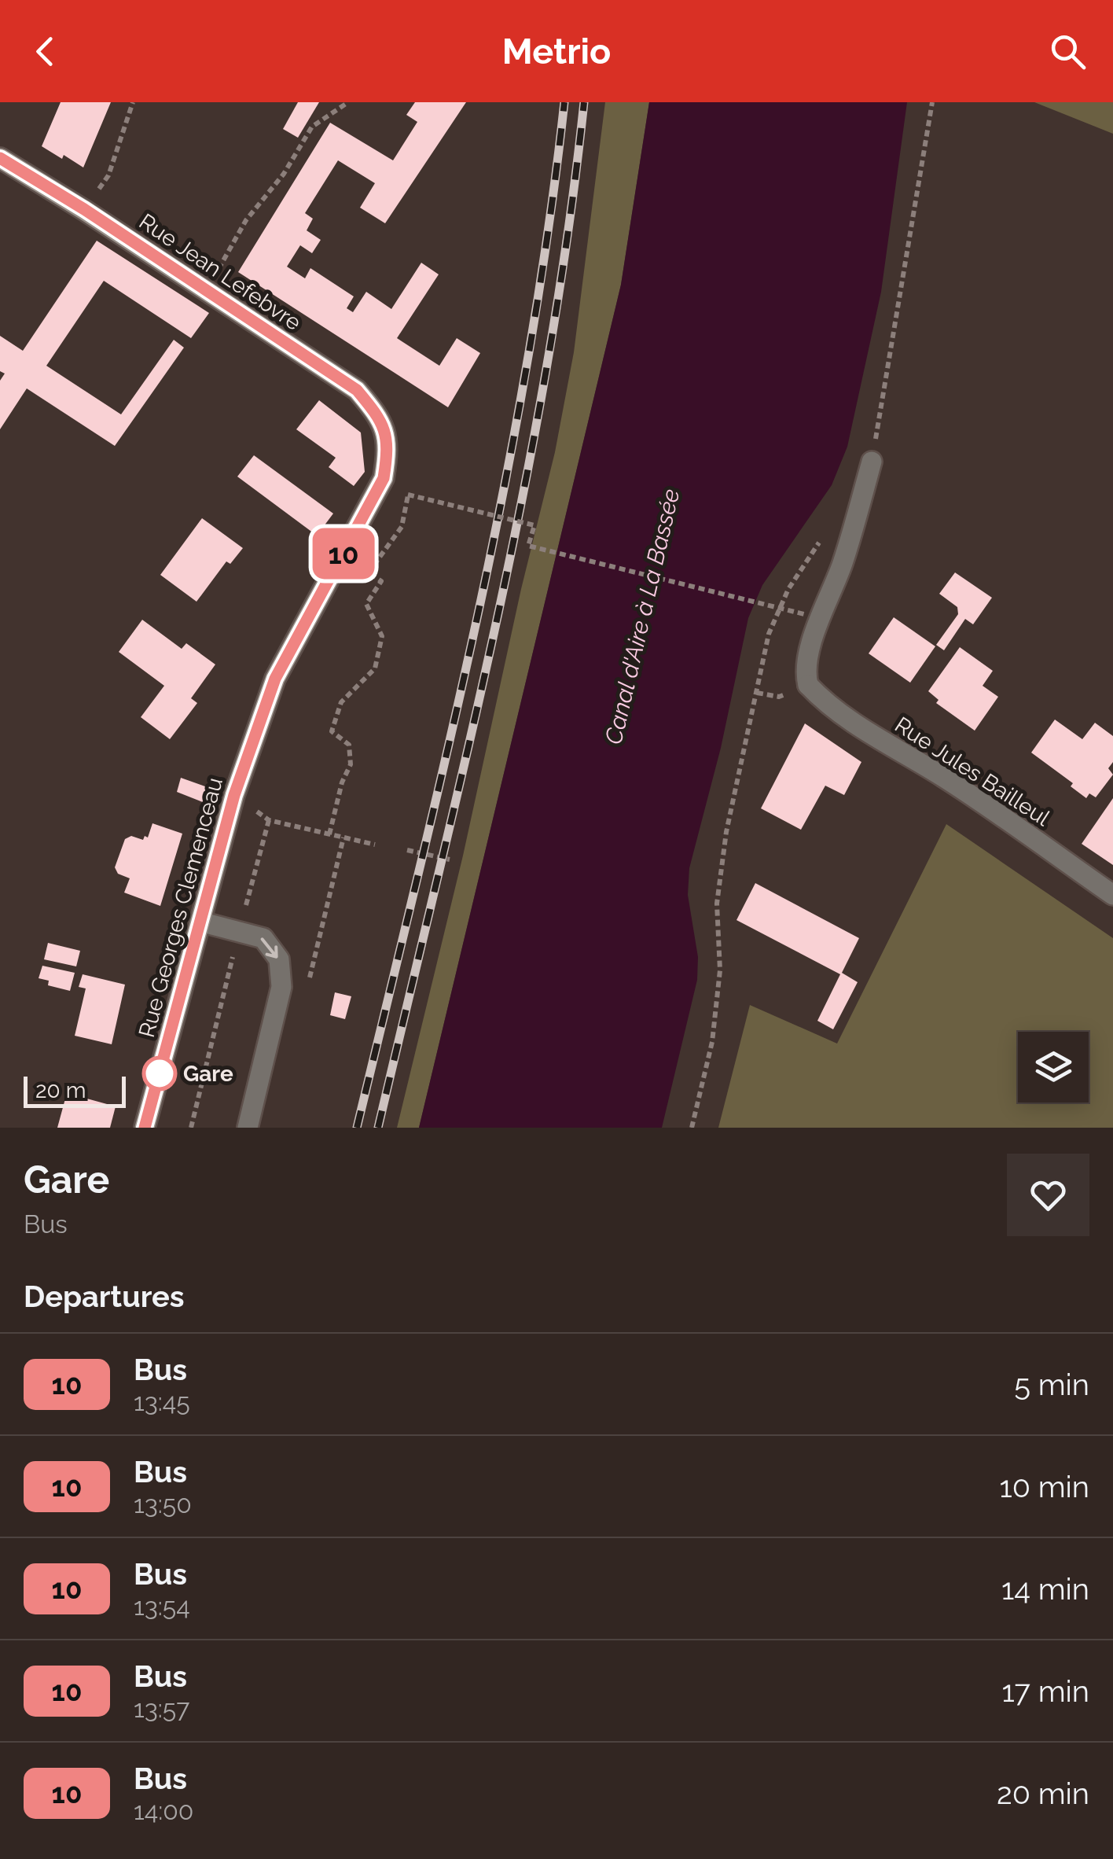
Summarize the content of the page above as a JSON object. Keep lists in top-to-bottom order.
{
  "streets": {
    "street": ["Rue Jean Lefebvre", "Rue Jules Bailleul", "Rue Georges Clemenceau"]
  },
  "crossings": [
    ["Rue Jean Lefebvre", "Rue Georges Clemenceau"]
  ],
  "water": ["Canal d'Aire à La Bassée"],
  "places": ["Gare"],
  "lines": ["bus line 10"],
  "scale_bar": "20 m",
  "page": {
    "header": "Metrio",
    "on_map": "10",
    "scale": "20 m",
    "heading": [
      ["Gare", "Bus"],
      "Departures"
    ],
    "list": [
      {
        "mark": "10",
        "name": "Bus",
        "note": "13:45",
        "value": "5 min"
      },
      {
        "mark": "10",
        "name": "Bus",
        "note": "13:50",
        "value": "10 min"
      },
      {
        "mark": "10",
        "name": "Bus",
        "note": "13:54",
        "value": "14 min"
      },
      {
        "mark": "10",
        "name": "Bus",
        "note": "13:57",
        "value": "17 min"
      },
      {
        "mark": "10",
        "name": "Bus",
        "note": "14:00",
        "value": "20 min"
      }
    ]
  }
}
